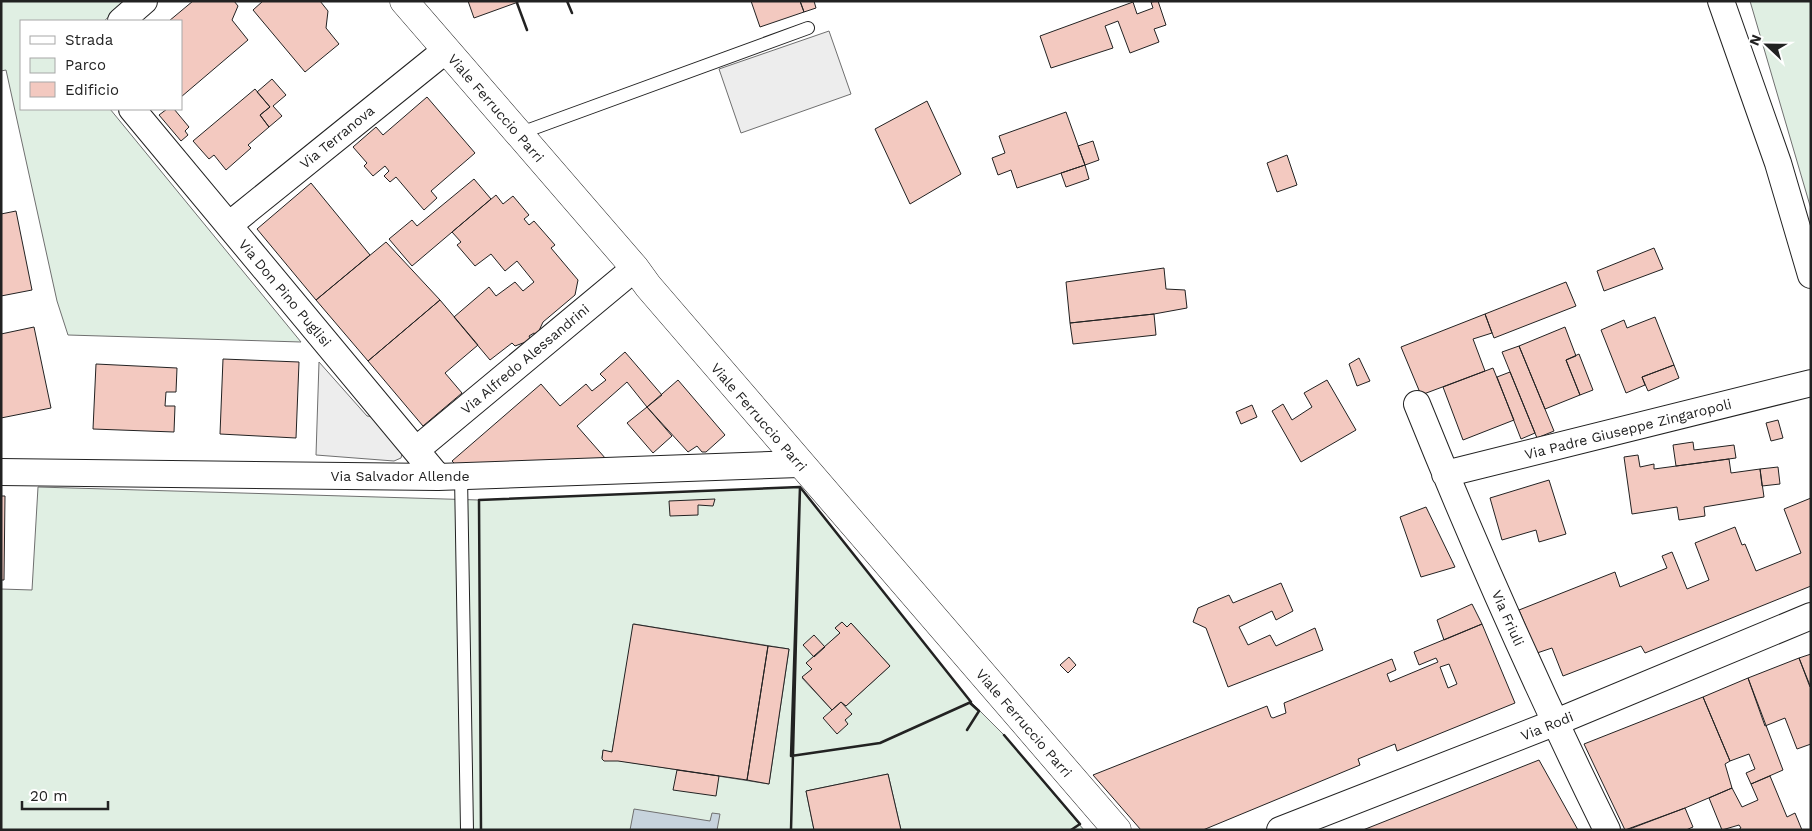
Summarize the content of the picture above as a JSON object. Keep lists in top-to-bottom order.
{
  "streets": {
    "street": [
      "Viale Ferruccio Parri",
      "Via Terranova",
      "Via Don Pino Puglisi",
      "Via Alfredo Alessandrini",
      "Via Padre Giuseppe Zingaropoli",
      "Via Salvador Allende",
      "Via Friuli",
      "Via Rodi"
    ]
  },
  "crossings": [
    ["Viale Ferruccio Parri", "Via Terranova"],
    ["Viale Ferruccio Parri", "Via Alfredo Alessandrini"],
    ["Viale Ferruccio Parri", "Via Salvador Allende"],
    ["Via Terranova", "Via Don Pino Puglisi"],
    ["Via Don Pino Puglisi", "Via Alfredo Alessandrini"],
    ["Via Don Pino Puglisi", "Via Salvador Allende"],
    ["Via Padre Giuseppe Zingaropoli", "Via Friuli"],
    ["Via Friuli", "Via Rodi"]
  ],
  "legend": ["Strada", "Parco", "Edificio"],
  "scale_bar": "20 m",
  "north": "left"
}
